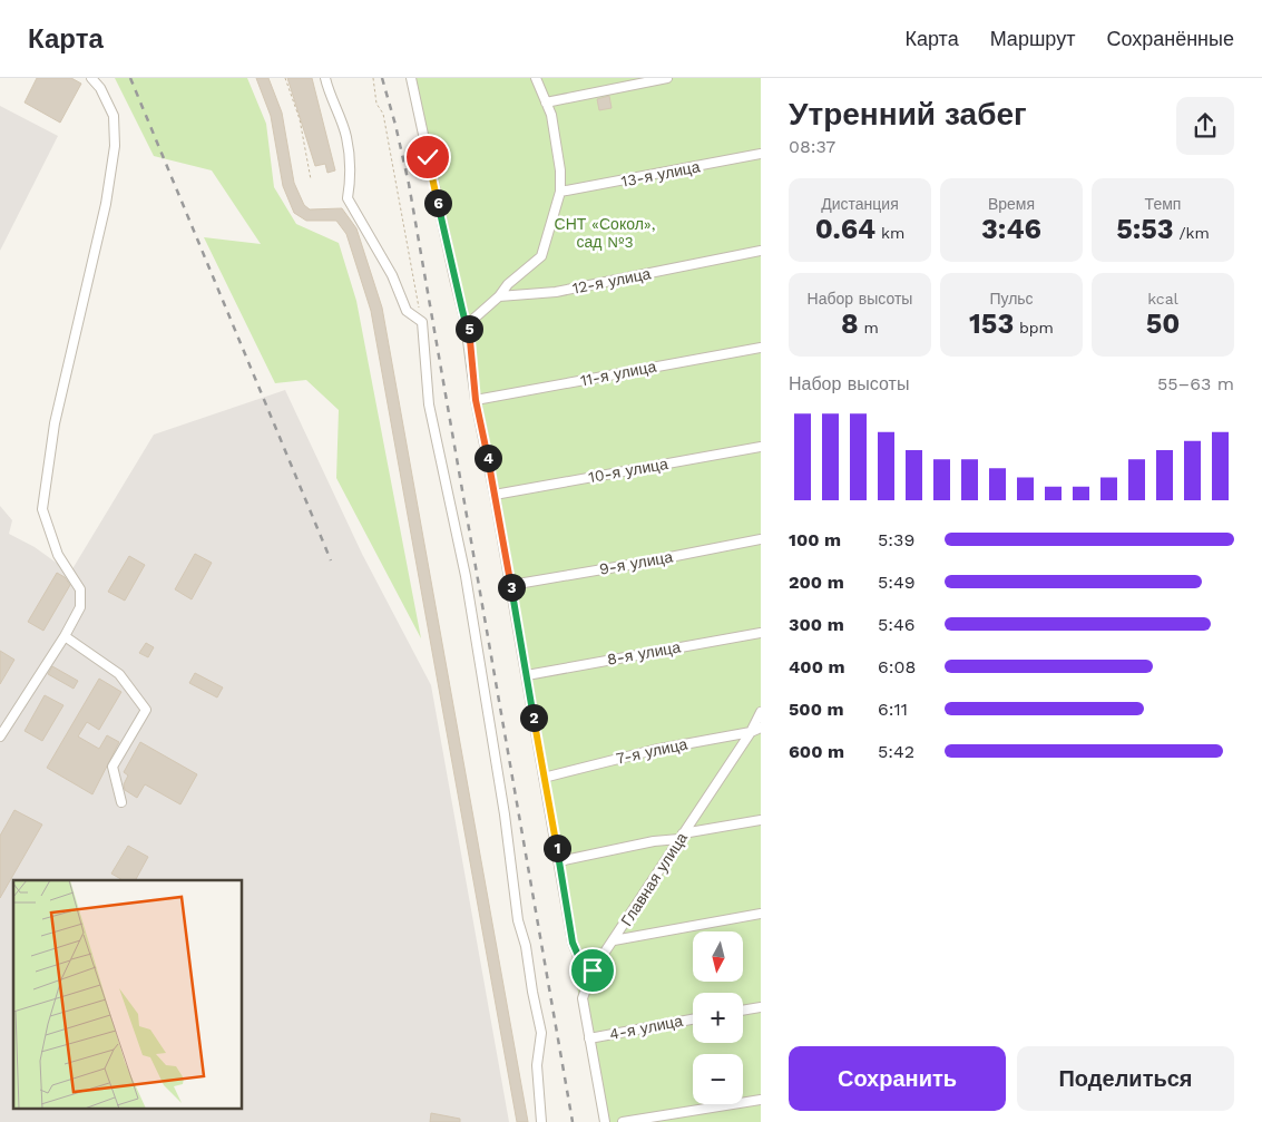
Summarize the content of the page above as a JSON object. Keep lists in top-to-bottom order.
{
  "streets": {
    "street": [
      "13-я улица",
      "12-я улица",
      "11-я улица",
      "10-я улица",
      "9-я улица",
      "8-я улица",
      "7-я улица",
      "Главная улица",
      "4-я улица"
    ]
  },
  "crossings": [
    ["7-я улица", "Главная улица"],
    ["Главная улица", "4-я улица"]
  ],
  "parks": ["СНТ «Сокол», сад №3"],
  "north": "bottom",
  "page": {
    "header": "Карта",
    "nav": ["Карта", "Маршрут", "Сохранённые"],
    "heading": ["Утренний забег", "08:37"],
    "stats": [
      ["Дистанция", "0.64 km"],
      ["Время", "3:46"],
      ["Темп", "5:53 /km"],
      ["Набор высоты", "8 m"],
      ["Пульс", "153 bpm"],
      ["kcal", "50"]
    ],
    "pins": [
      "6",
      "5",
      "4",
      "3",
      "2",
      "1"
    ],
    "chart": ["Набор высоты", "55–63 m"],
    "list": [
      {
        "name": "100 m",
        "note": "5:39"
      },
      {
        "name": "200 m",
        "note": "5:49"
      },
      {
        "name": "300 m",
        "note": "5:46"
      },
      {
        "name": "400 m",
        "note": "6:08"
      },
      {
        "name": "500 m",
        "note": "6:11"
      },
      {
        "name": "600 m",
        "note": "5:42"
      }
    ],
    "map_buttons": ["+", "−"],
    "buttons": ["Сохранить", "Поделиться"]
  }
}
